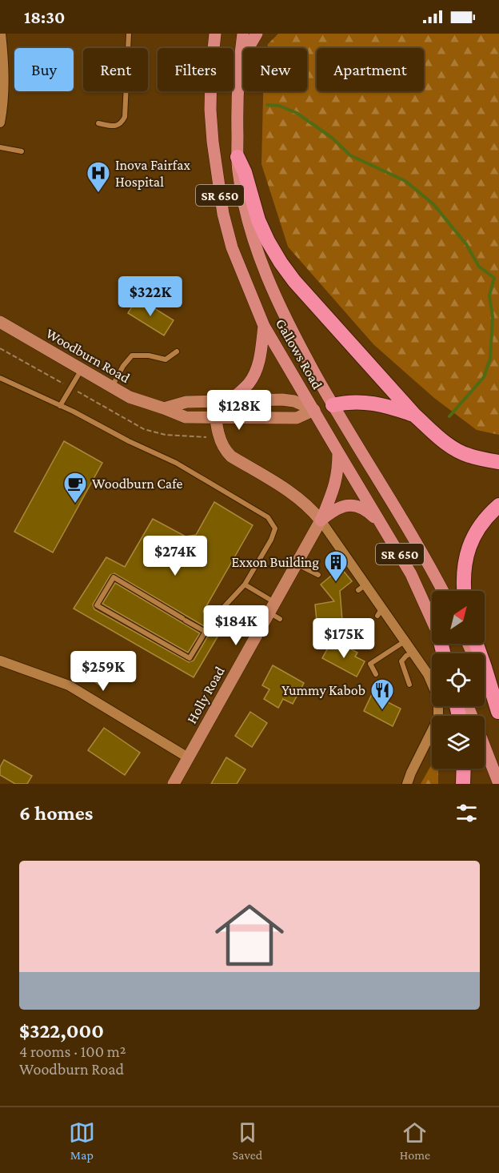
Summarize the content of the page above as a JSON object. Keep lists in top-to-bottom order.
{
  "streets": {
    "main road": ["SR 650", "Gallows Road", "Woodburn Road"],
    "street": ["Holly Road"]
  },
  "crossings": [
    ["Gallows Road", "Woodburn Road"]
  ],
  "places": {
    "hospital": ["Inova Fairfax Hospital"],
    "cafe": ["Woodburn Cafe"],
    "building": ["Exxon Building"],
    "restaurant": ["Yummy Kabob"]
  },
  "north": "top right",
  "page": {
    "status": "18:30",
    "chip": [
      "Buy",
      "Rent",
      "Filters",
      "New",
      "Apartment"
    ],
    "price": [
      "$322K",
      "$128K",
      "$274K",
      "$184K",
      "$175K",
      "$259K"
    ],
    "heading": "6 homes",
    "list": [
      {
        "name": "$322,000",
        "note": "4 rooms · 100 m² · Woodburn Road"
      }
    ],
    "tabs": ["Map", "Saved", "Home"]
  }
}
